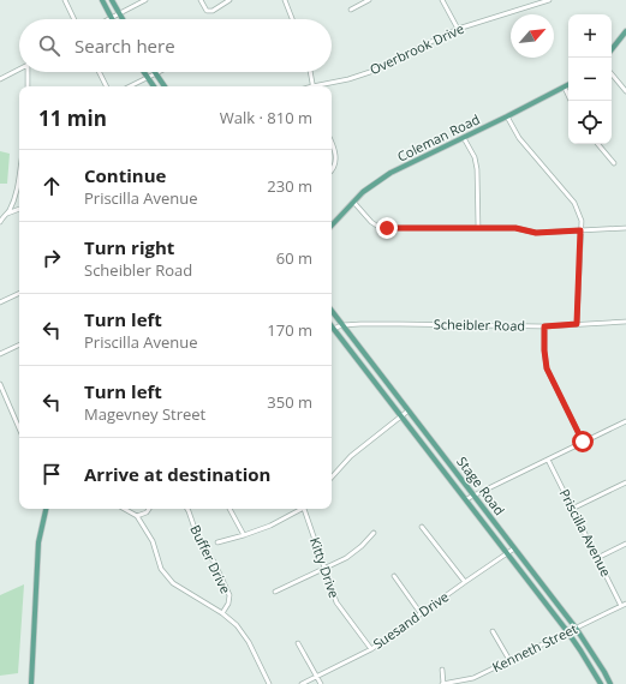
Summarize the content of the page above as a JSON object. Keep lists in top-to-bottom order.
{
  "streets": {
    "main road": ["Coleman Road", "Stage Road"],
    "street": [
      "Overbrook Drive",
      "Scheibler Road",
      "Priscilla Avenue",
      "Buffer Drive",
      "Kitty Drive",
      "Suesand Drive",
      "Kenneth Street"
    ]
  },
  "crossings": [
    ["Scheibler Road", "Stage Road"],
    ["Stage Road", "Suesand Drive"],
    ["Stage Road", "Kenneth Street"],
    ["Priscilla Avenue", "Kenneth Street"],
    ["Kitty Drive", "Suesand Drive"]
  ],
  "north": "top right",
  "page": {
    "map_buttons": ["+", "−"],
    "search": "Search here",
    "heading": ["11 min", "Walk · 810 m"],
    "list": [
      ["Continue", "Priscilla Avenue", "230 m"],
      ["Turn right", "Scheibler Road", "60 m"],
      ["Turn left", "Priscilla Avenue", "170 m"],
      ["Turn left", "Magevney Street", "350 m"],
      "Arrive at destination"
    ]
  }
}
